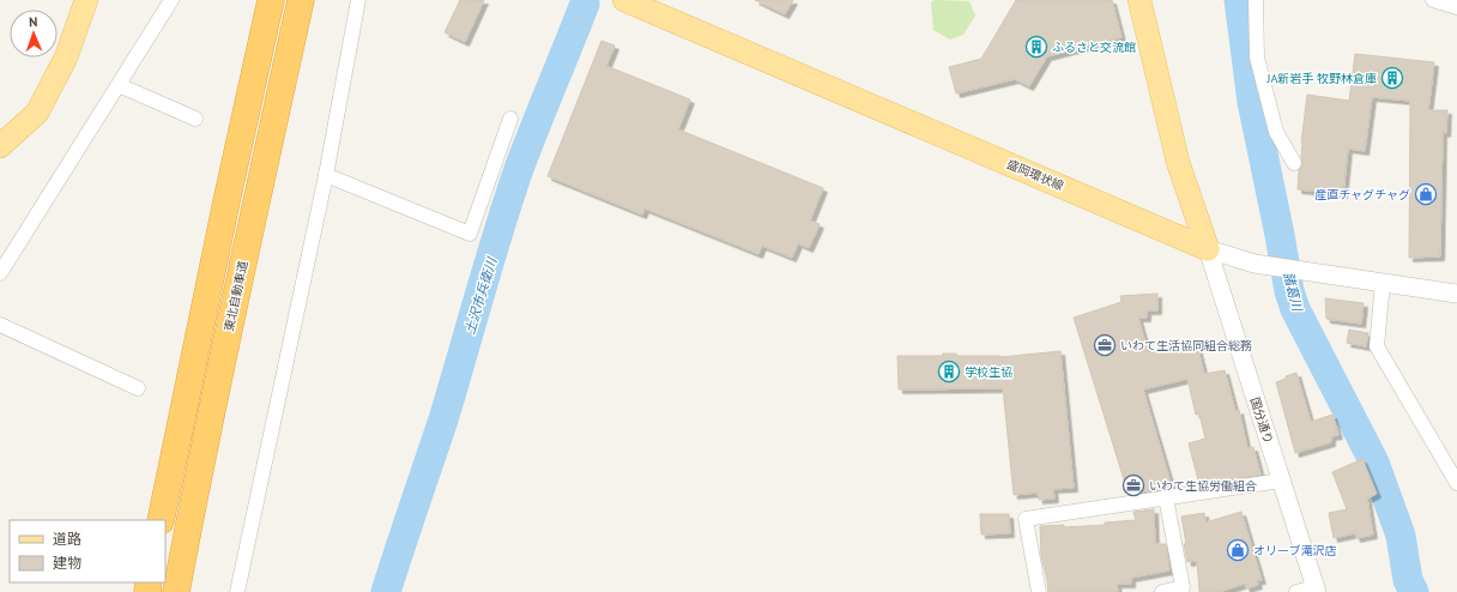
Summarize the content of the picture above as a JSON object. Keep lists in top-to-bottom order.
{
  "streets": {
    "highway": ["東北自動車道"],
    "main road": ["盛岡環状線"],
    "street": ["国分通り"]
  },
  "crossings": [
    ["盛岡環状線", "国分通り"]
  ],
  "water": ["諸葛川", "土沢市兵衛川"],
  "places": {
    "building": ["ふるさと交流館", "JA新岩手 牧野林倉庫", "学校生協"],
    "shop": ["産直チャグチャグ", "オリーブ滝沢店"],
    "office": ["いわて生活協同組合総務", "いわて生協労働組合"]
  },
  "legend": ["道路", "建物"],
  "north": "top"
}
